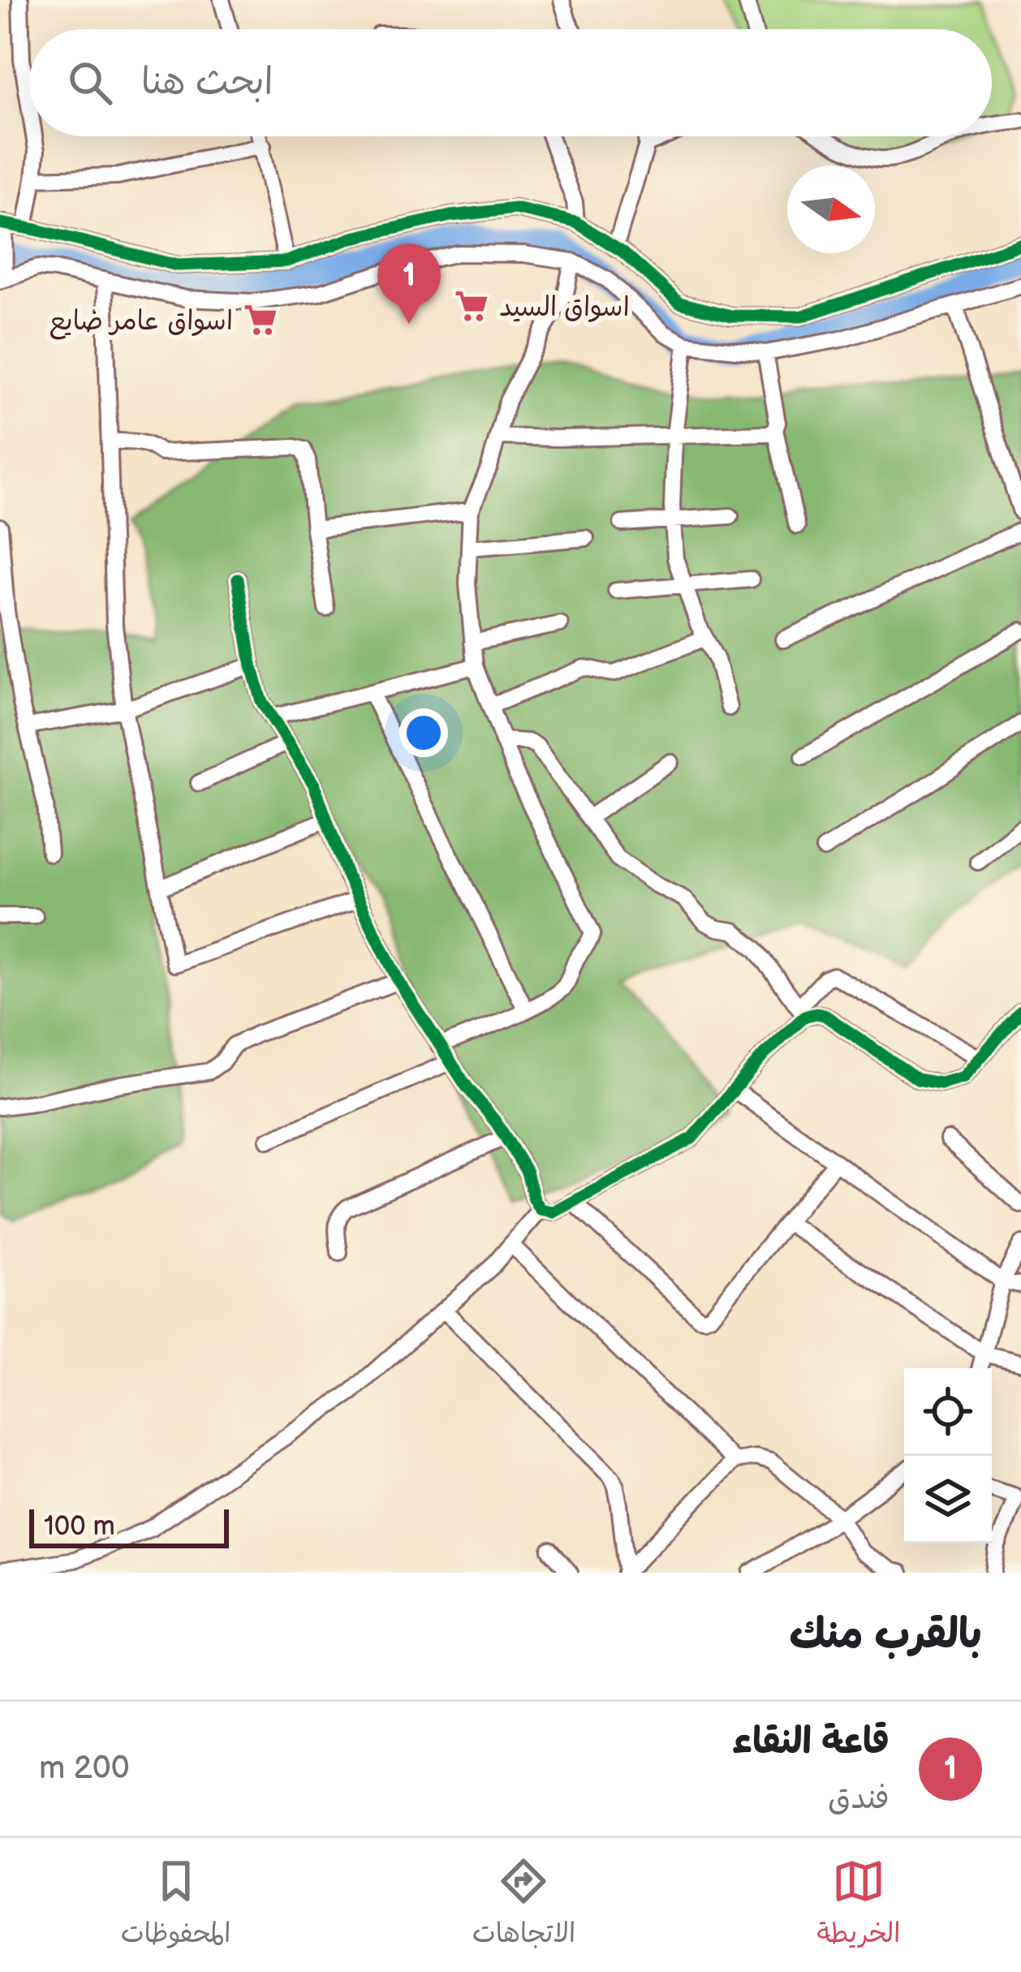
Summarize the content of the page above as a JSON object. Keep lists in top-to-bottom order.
{
  "places": {
    "supermarket": ["اسواق السيد", "اسواق عامر ضايع"]
  },
  "scale_bar": "100 m",
  "north": "right",
  "page": {
    "search": "ابحث هنا",
    "pins": "1",
    "scale": "100 m",
    "heading": "بالقرب منك",
    "list": [
      {
        "mark": "1",
        "name": "قاعة النقاء",
        "note": "فندق",
        "value": "200 m"
      }
    ],
    "nav": ["الخريطة", "الاتجاهات", "المحفوظات"]
  }
}
